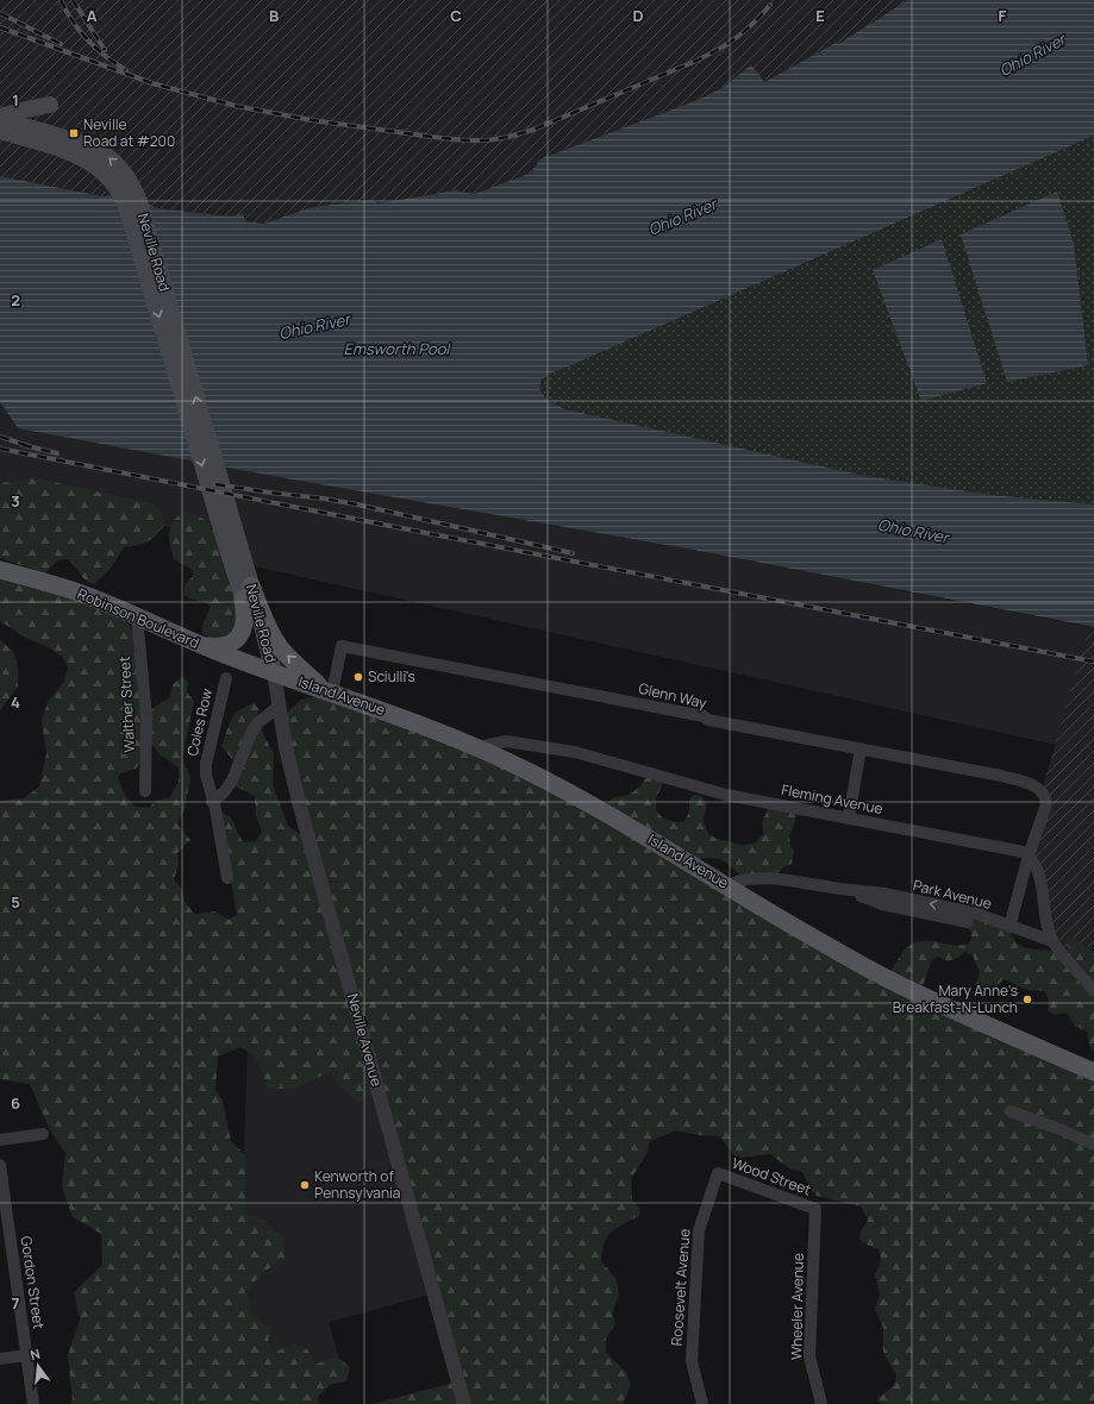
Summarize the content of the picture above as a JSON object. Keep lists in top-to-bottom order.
{
  "streets": {
    "main road": ["Neville Road", "Robinson Boulevard", "Island Avenue"],
    "street": [
      "Glenn Way",
      "Walther Street",
      "Coles Row",
      "Fleming Avenue",
      "Park Avenue",
      "Neville Avenue",
      "Wood Street",
      "Gordon Street",
      "Roosevelt Avenue",
      "Wheeler Avenue"
    ]
  },
  "crossings": [
    ["Neville Road", "Robinson Boulevard"],
    ["Neville Road", "Island Avenue"],
    ["Neville Road", "Neville Avenue"],
    ["Robinson Boulevard", "Island Avenue"],
    ["Robinson Boulevard", "Walther Street"],
    ["Robinson Boulevard", "Neville Avenue"],
    ["Island Avenue", "Glenn Way"],
    ["Island Avenue", "Fleming Avenue"],
    ["Island Avenue", "Park Avenue"],
    ["Island Avenue", "Neville Avenue"],
    ["Glenn Way", "Fleming Avenue"],
    ["Wood Street", "Roosevelt Avenue"],
    ["Wood Street", "Wheeler Avenue"]
  ],
  "water": ["Ohio River", "Emsworth Pool"],
  "places": {
    "transit": ["Neville Road at #200"],
    "other": ["Sciulli's", "Mary Anne's Breakfast-N-Lunch", "Kenworth of Pennsylvania"]
  },
  "north": "top",
  "grid": {
    "columns": [
      "A",
      "B",
      "C",
      "D",
      "E",
      "F"
    ],
    "rows": [
      "1",
      "2",
      "3",
      "4",
      "5",
      "6",
      "7"
    ]
  }
}
